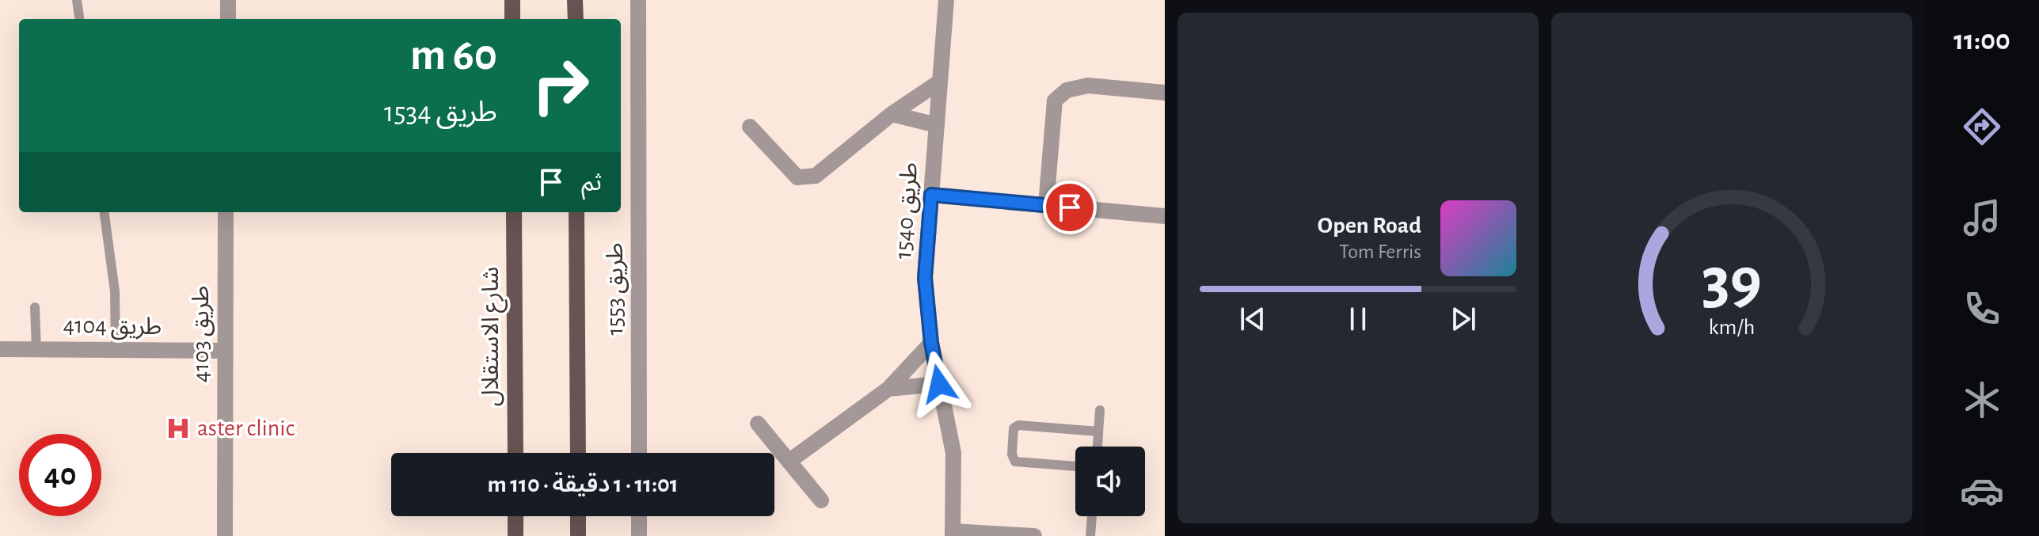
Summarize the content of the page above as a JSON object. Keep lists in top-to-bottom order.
{
  "streets": {
    "main road": ["شارع الاستقلال"],
    "street": [
      "طريق 1540",
      "طريق 1553",
      "طريق 4104",
      "طريق 4103"
    ]
  },
  "crossings": [
    ["طريق 4104", "طريق 4103"]
  ],
  "places": {
    "hospital": ["aster clinic"]
  },
  "page": {
    "tabs": "11:00",
    "turn": ["60 m", "طريق 1534"],
    "then": "ثم",
    "song": ["Open Road", "Tom Ferris"],
    "limit": "40",
    "trip": "11:01 · 1 دقيقة · 110 m",
    "gauge": ["39", "km/h"]
  }
}
